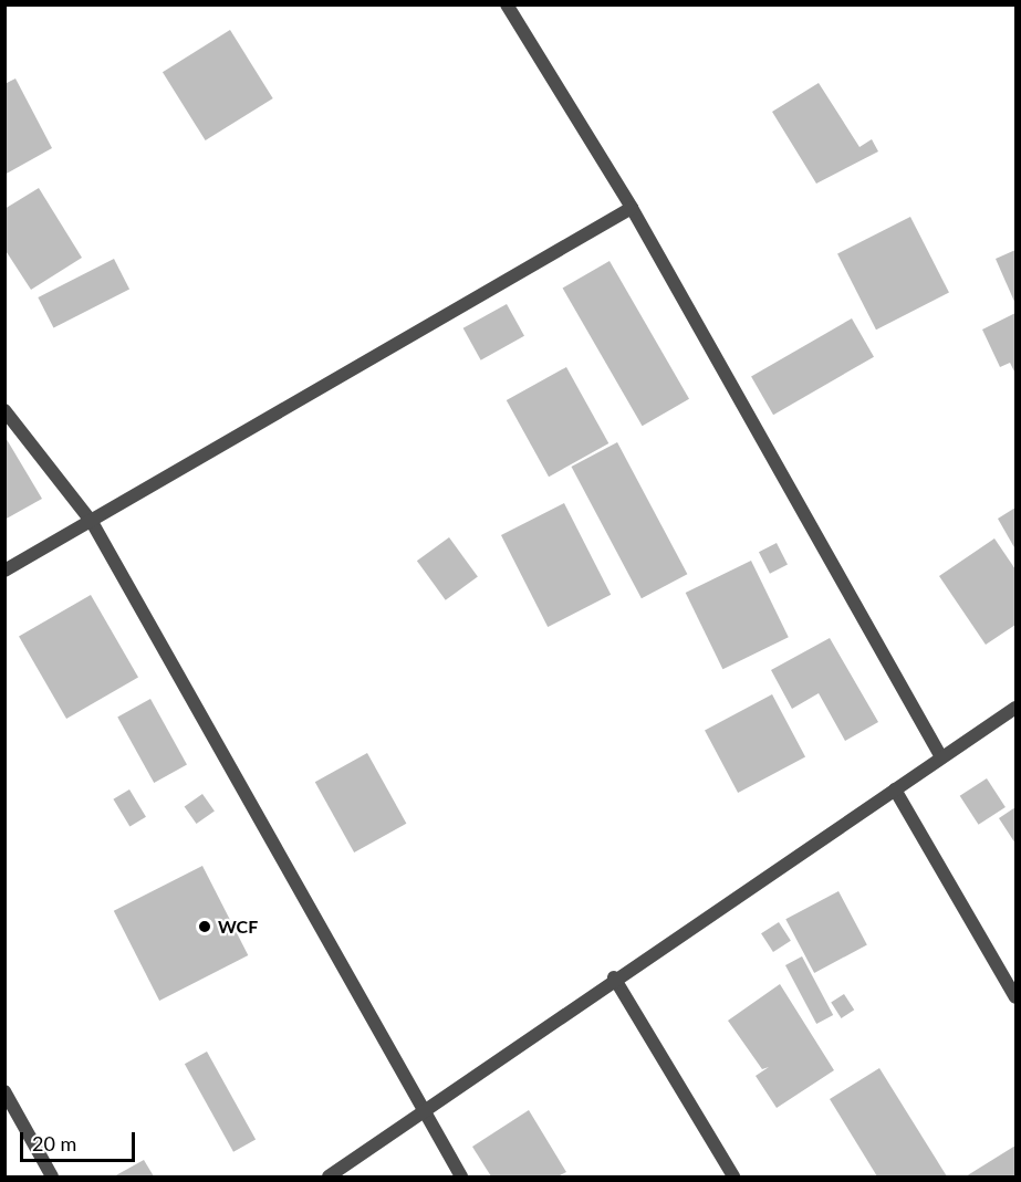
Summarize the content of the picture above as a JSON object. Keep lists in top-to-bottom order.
{
  "places": ["WCF"],
  "scale_bar": "20 m"
}
